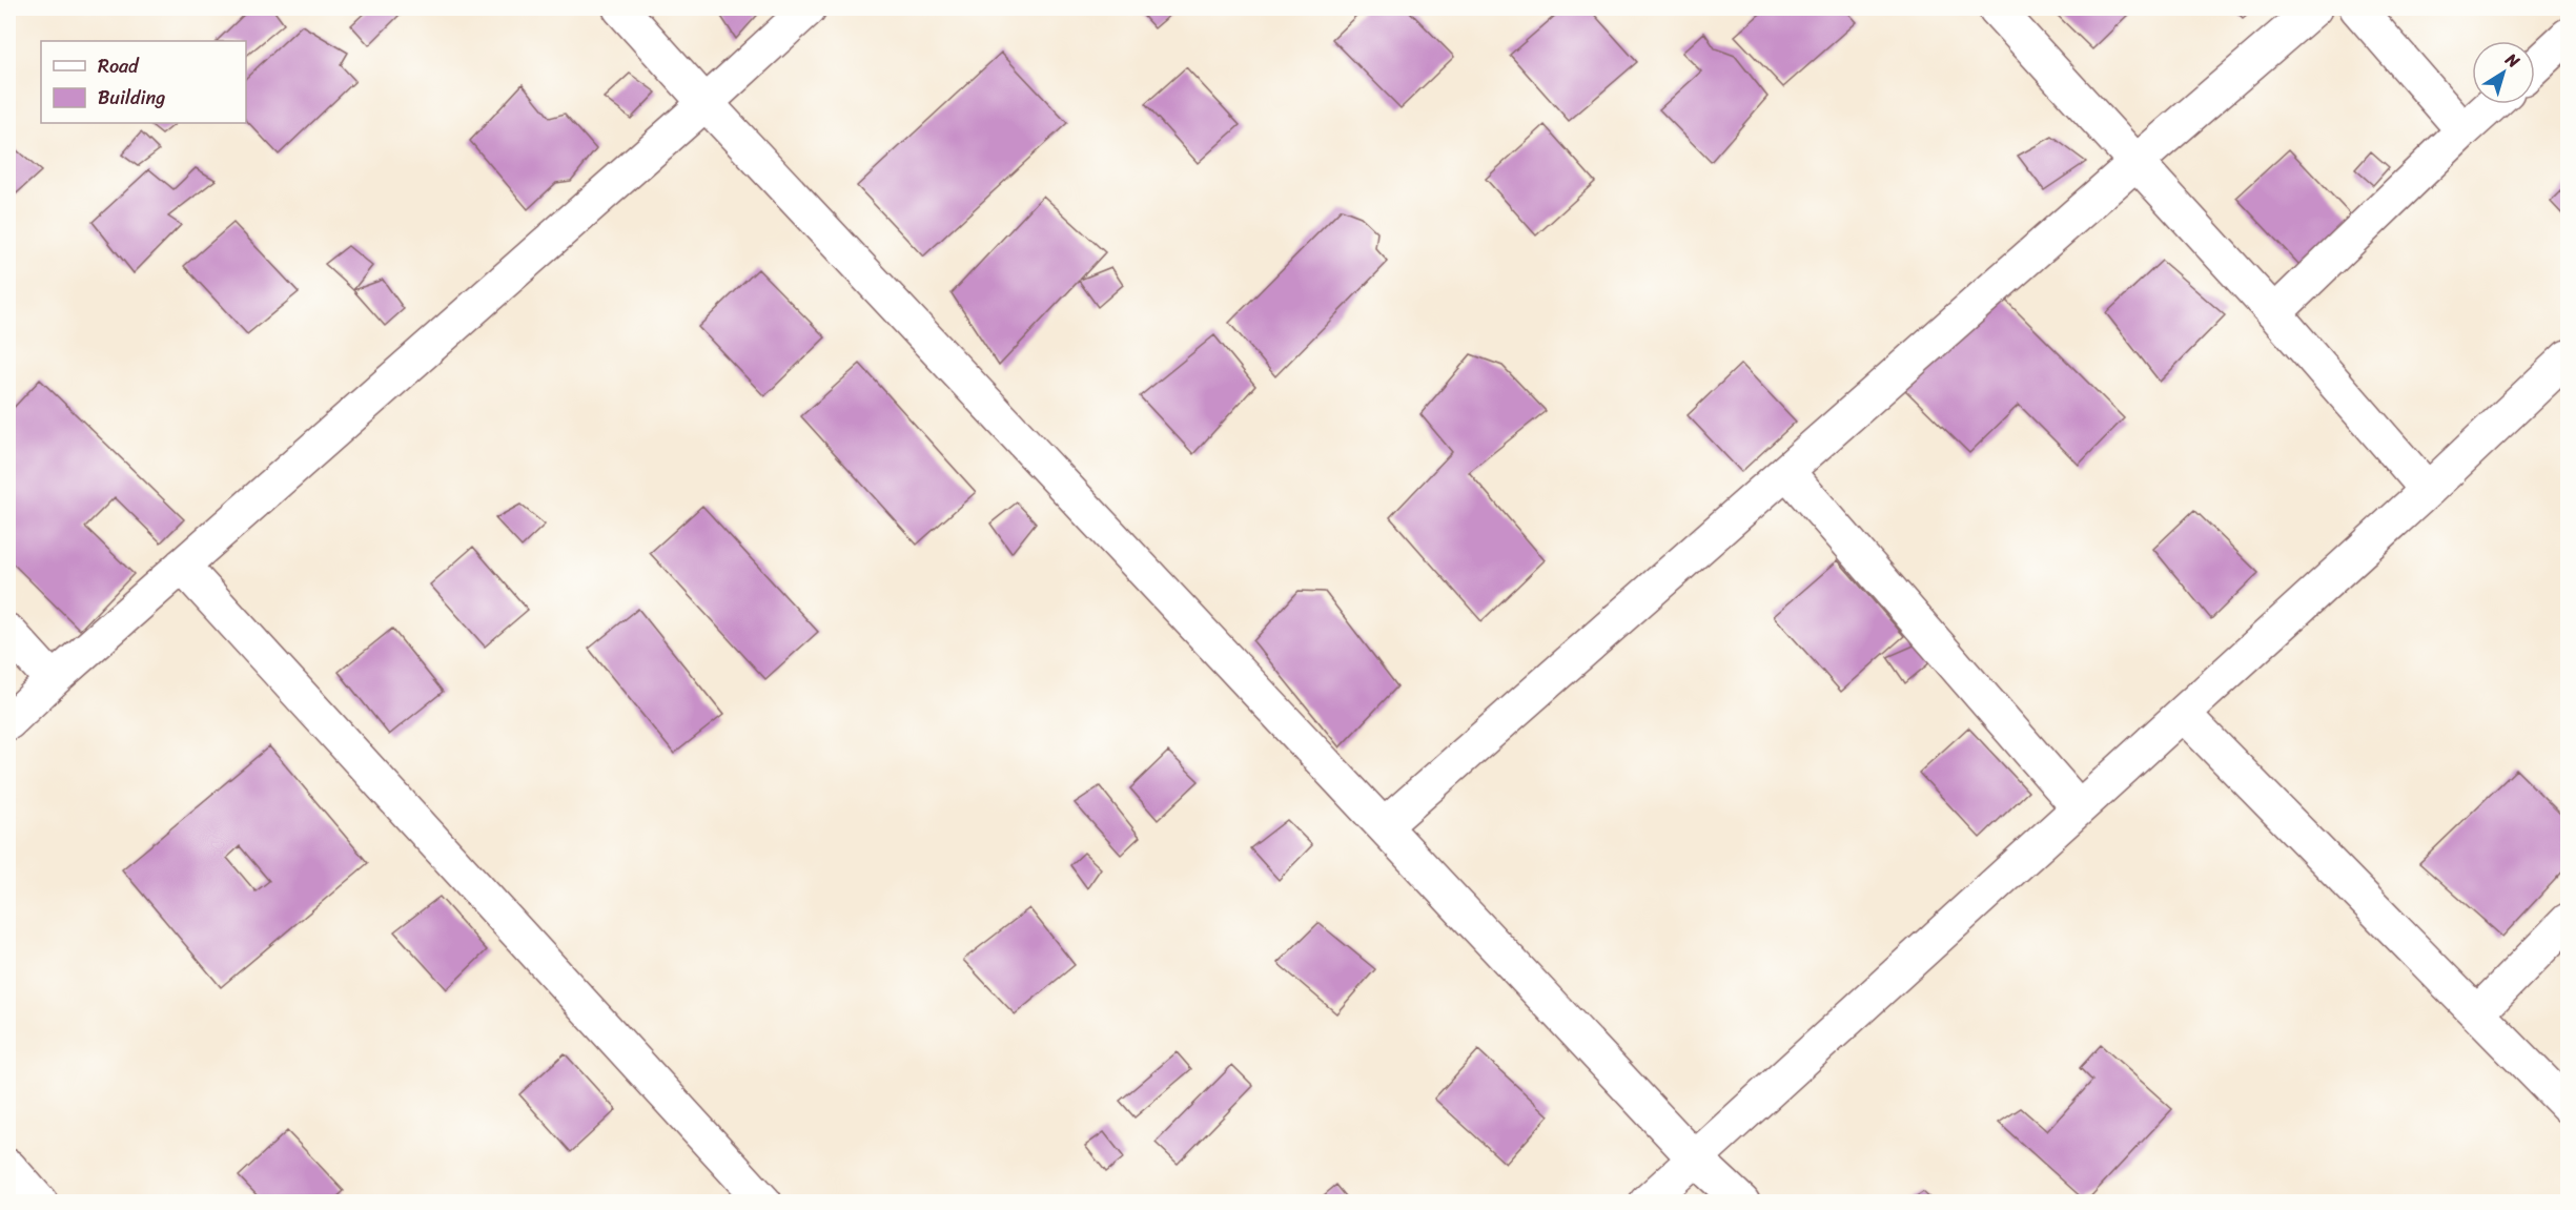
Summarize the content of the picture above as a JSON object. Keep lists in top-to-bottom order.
{
  "legend": ["Road", "Building"],
  "north": "top right"
}
